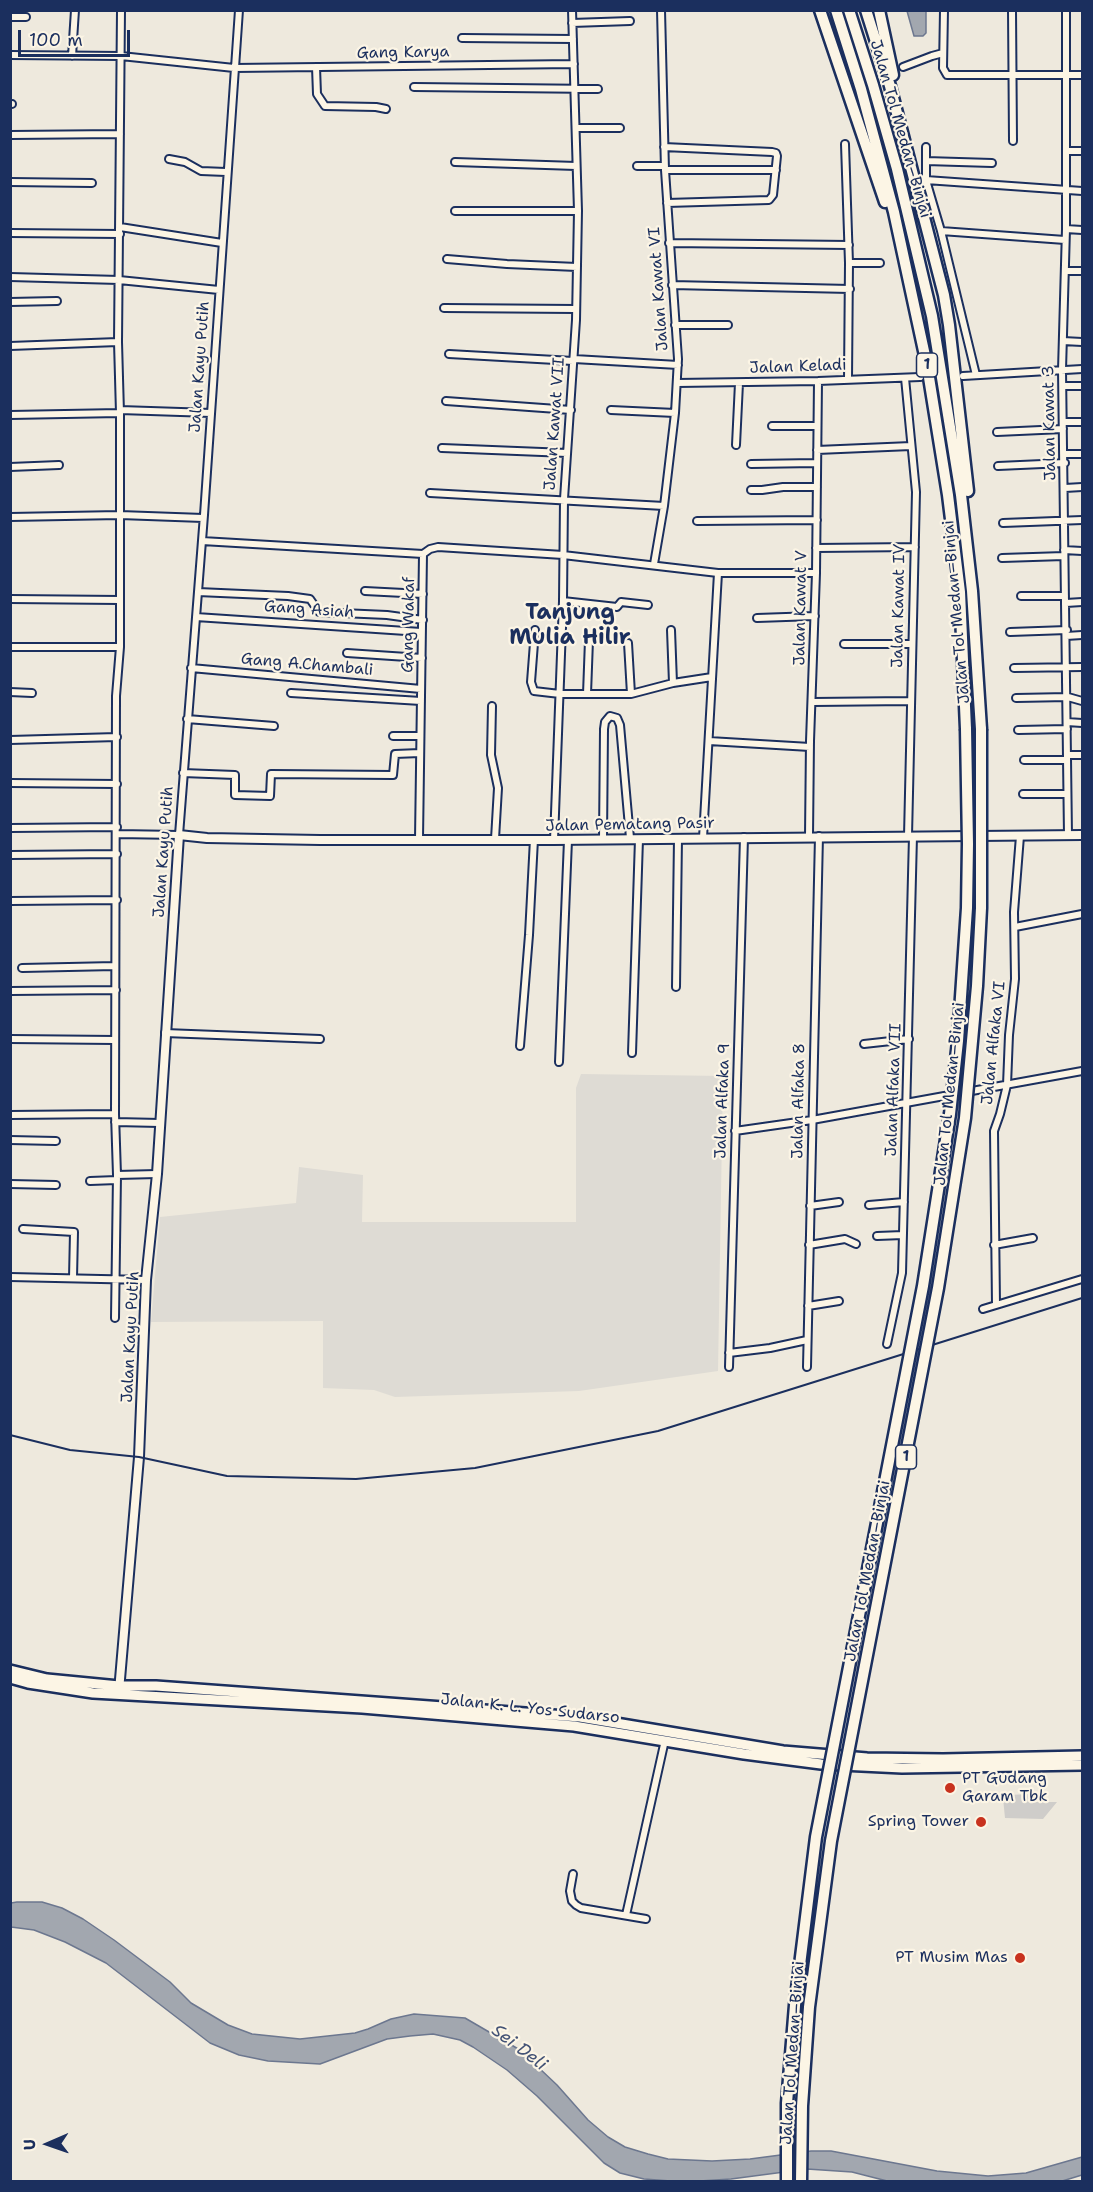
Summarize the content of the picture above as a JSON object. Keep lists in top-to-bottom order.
{
  "streets": {
    "highway": ["Jalan Tol Medan–Binjai", "1", "Jalan K. L. Yos Sudarso"],
    "street": [
      "Gang Karya",
      "Jalan Kawat VI",
      "Jalan Kayu Putih",
      "Jalan Keladi",
      "Jalan Kawat 3",
      "Jalan Kawat VII",
      "Jalan Kawat IV",
      "Jalan Kawat V",
      "Gang Asiah",
      "Gang Wakaf",
      "Gang A.Chambali",
      "Jalan Pematang Pasir",
      "Jalan Alfaka VI",
      "Jalan Alfaka VII",
      "Jalan Alfaka 9",
      "Jalan Alfaka 8"
    ]
  },
  "crossings": [
    ["Gang Karya", "Jalan Kayu Putih"],
    ["Gang Karya", "Jalan Kawat VII"],
    ["Jalan Kawat VI", "Jalan Keladi"],
    ["Jalan Kawat VI", "Gang Wakaf"],
    ["Jalan Kayu Putih", "Gang Asiah"],
    ["Jalan Kayu Putih", "Gang A.Chambali"],
    ["Jalan Kayu Putih", "Jalan Pematang Pasir"],
    ["Jalan Kayu Putih", "Jalan K. L. Yos Sudarso"],
    ["Jalan Keladi", "Jalan Kawat IV"],
    ["Jalan Keladi", "Jalan Kawat V"],
    ["Jalan Kawat 3", "Jalan Pematang Pasir"],
    ["Jalan Kawat VII", "Gang Wakaf"],
    ["Jalan Kawat VII", "Jalan Pematang Pasir"],
    ["Jalan Kawat IV", "Jalan Pematang Pasir"],
    ["Jalan Kawat IV", "Jalan Alfaka VII"],
    ["Jalan Kawat V", "Gang Wakaf"],
    ["Jalan Kawat V", "Jalan Pematang Pasir"],
    ["Gang Wakaf", "Gang A.Chambali"],
    ["Gang Wakaf", "Jalan Pematang Pasir"],
    ["Jalan Pematang Pasir", "Jalan Alfaka VI"],
    ["Jalan Pematang Pasir", "Jalan Alfaka VII"],
    ["Jalan Pematang Pasir", "Jalan Alfaka 9"],
    ["Jalan Pematang Pasir", "Jalan Alfaka 8"]
  ],
  "districts": ["Tanjung Mulia Hilir"],
  "water": ["Sei Deli"],
  "places": ["PT Gudang Garam Tbk", "Spring Tower", "PT Musim Mas"],
  "scale_bar": "100 m",
  "north": "left"
}
